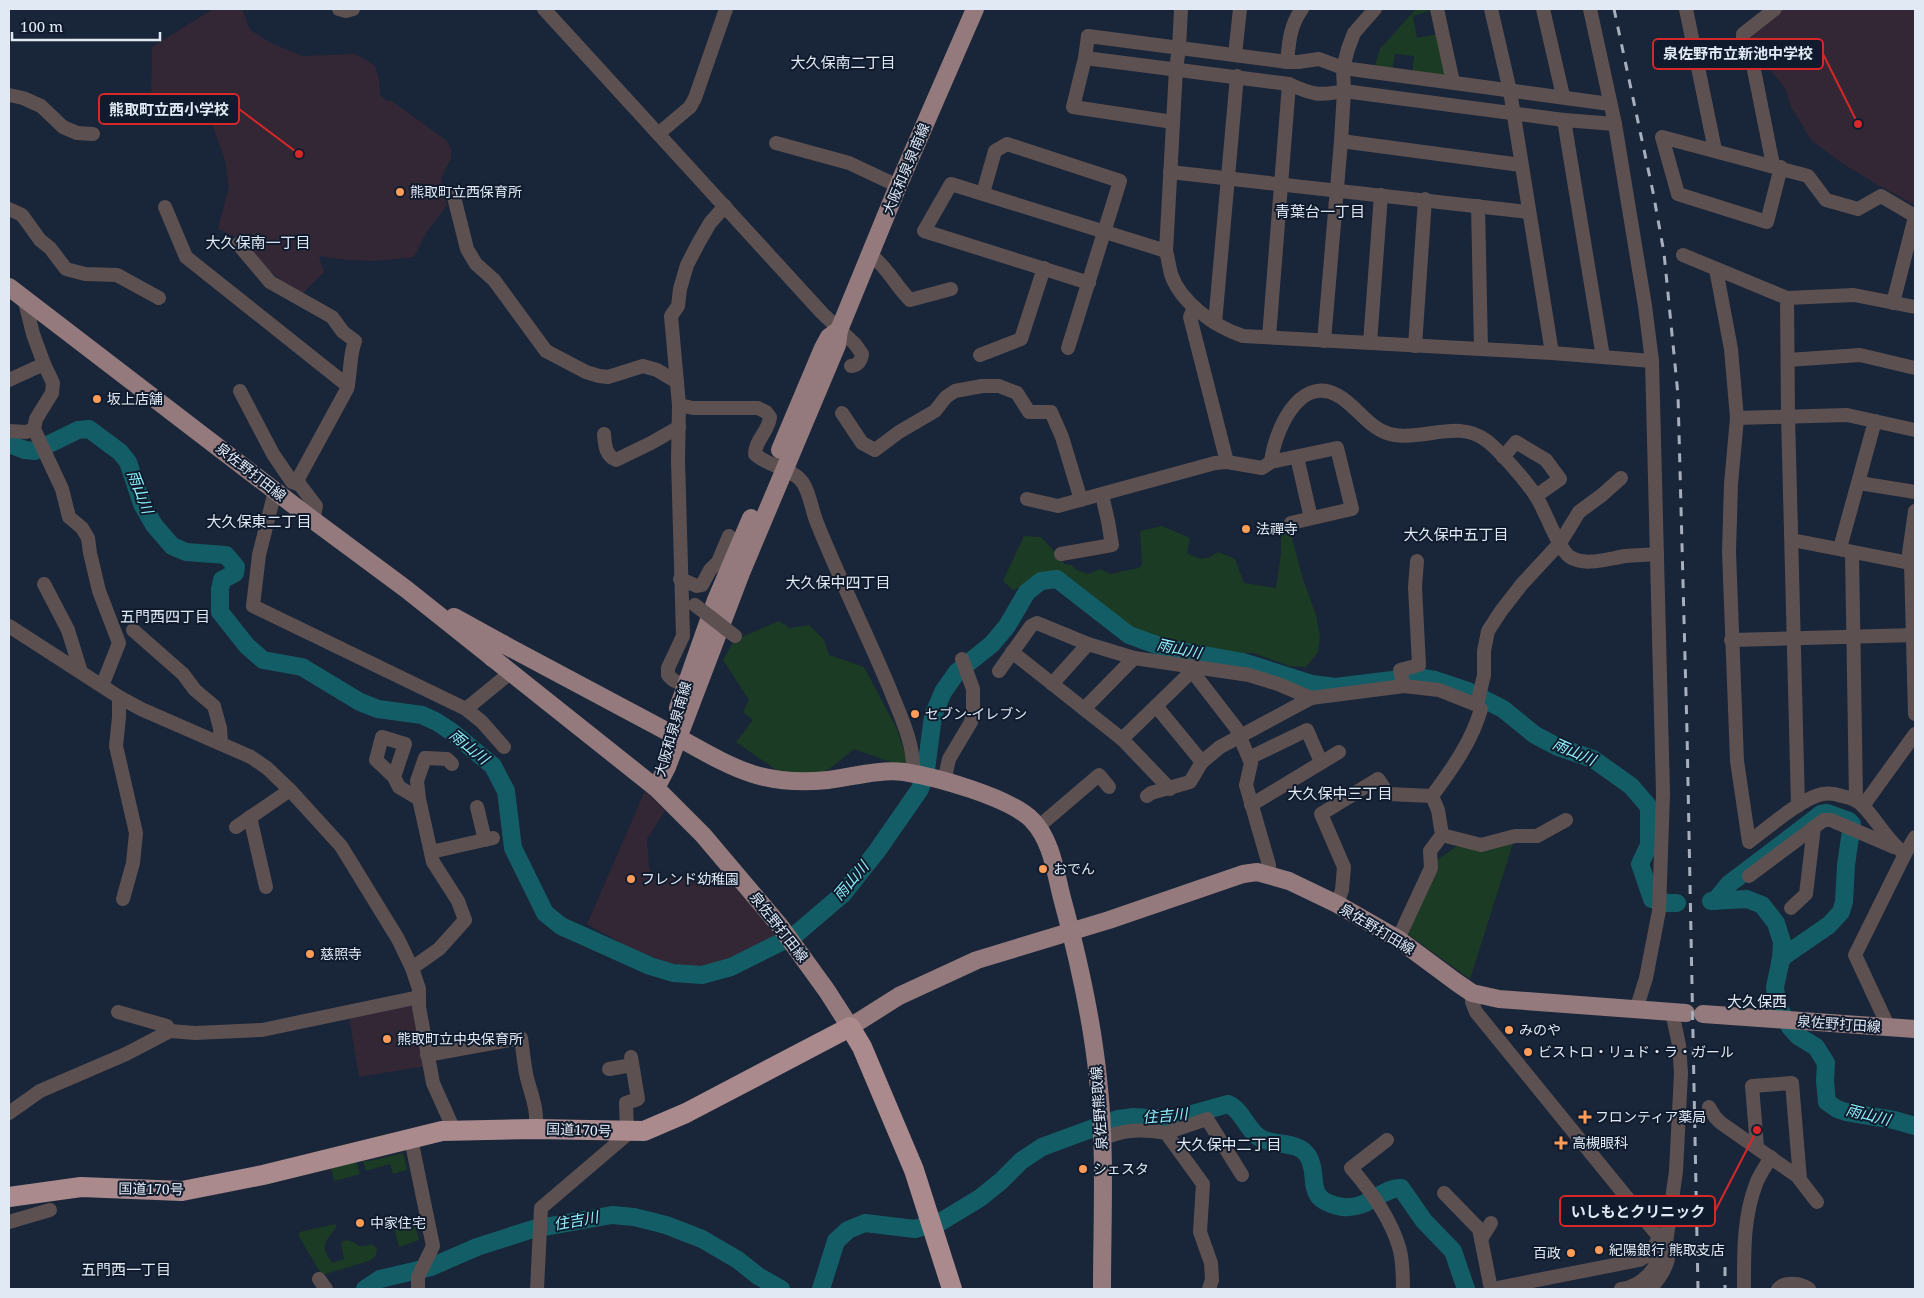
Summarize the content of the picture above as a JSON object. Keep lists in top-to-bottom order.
{
  "streets": {
    "highway": ["国道170号"],
    "main road": ["大阪和泉泉南線", "泉佐野打田線", "泉佐野熊取線"]
  },
  "crossings": [
    ["大阪和泉泉南線", "泉佐野打田線"],
    ["泉佐野打田線", "泉佐野熊取線"],
    ["泉佐野打田線", "国道170号"]
  ],
  "districts": [
    "大久保南二丁目",
    "青葉台一丁目",
    "大久保南一丁目",
    "大久保東二丁目",
    "大久保中五丁目",
    "大久保中四丁目",
    "五門西四丁目",
    "大久保中三丁目",
    "大久保西",
    "大久保中二丁目",
    "五門西一丁目"
  ],
  "water": ["雨山川", "住吉川"],
  "places": {
    "other": [
      "泉佐野市立新池中学校",
      "熊取町立西小学校",
      "熊取町立西保育所",
      "坂上店舗",
      "法禪寺",
      "セブン-イレブン",
      "おでん",
      "フレンド幼稚園",
      "慈照寺",
      "みのや",
      "熊取町立中央保育所",
      "ビストロ・リュド・ラ・ガール",
      "いしもとクリニック",
      "シェスタ",
      "中家住宅",
      "紀陽銀行 熊取支店",
      "百政"
    ],
    "health": ["フロンティア薬局", "高槻眼科"]
  },
  "scale_bar": "100 m"
}
